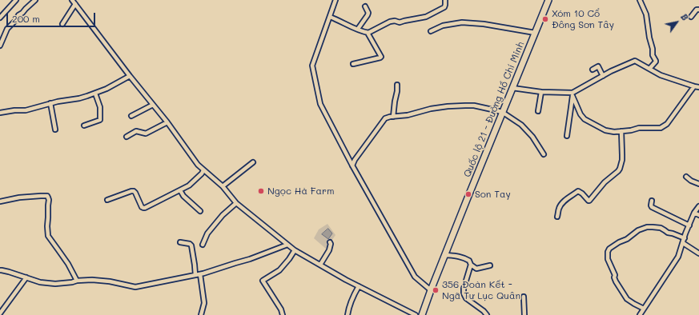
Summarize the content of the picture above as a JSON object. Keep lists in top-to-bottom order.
{
  "streets": {
    "highway": ["Quốc lộ 21 - Đường Hồ Chí Minh"]
  },
  "places": [
    "Xóm 10 Cổ Đông Sơn Tây",
    "Ngọc Hà Farm",
    "Son Tay",
    "356 Đoàn Kết - Ngã Tư Lục Quân"
  ],
  "scale_bar": "200 m",
  "north": "top right"
}
